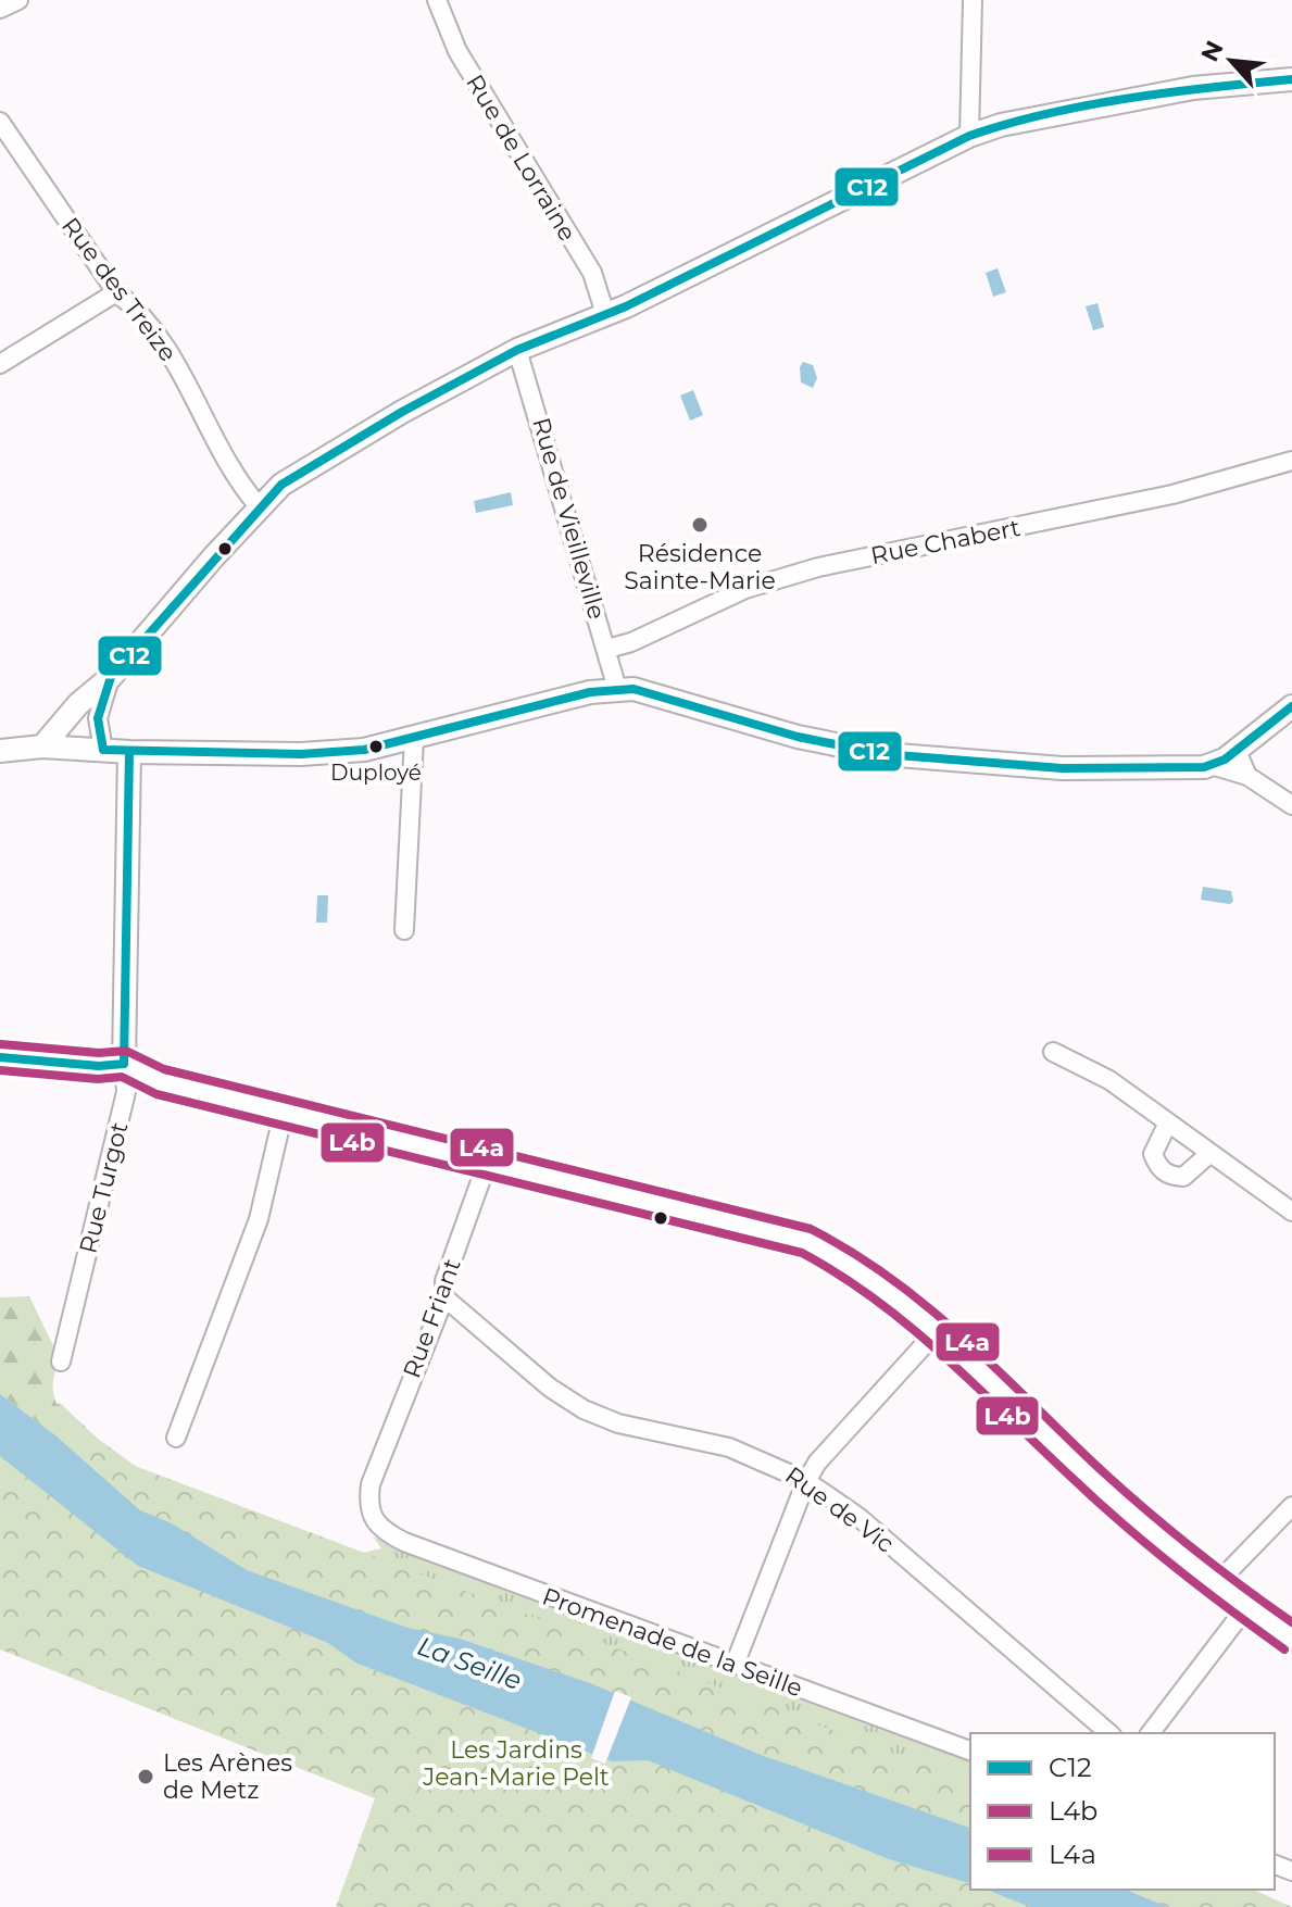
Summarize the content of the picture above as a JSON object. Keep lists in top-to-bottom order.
{
  "streets": {
    "street": [
      "Rue de Lorraine",
      "Rue des Treize",
      "Rue de Vieilleville",
      "Rue Chabert",
      "Rue Turgot",
      "Rue Friant",
      "Rue de Vic",
      "Promenade de la Seille"
    ]
  },
  "crossings": [
    ["Rue de Vieilleville", "Rue Chabert"],
    ["Rue Friant", "Rue de Vic"],
    ["Rue Friant", "Promenade de la Seille"]
  ],
  "water": ["La Seille"],
  "parks": ["Les Jardins Jean-Marie Pelt"],
  "places": ["Résidence Sainte-Marie", "Duployé", "Les Arènes de Metz"],
  "lines": ["transit line C12", "transit line L4a", "transit line L4b"],
  "legend": ["C12", "L4b", "L4a"],
  "north": "top left"
}
